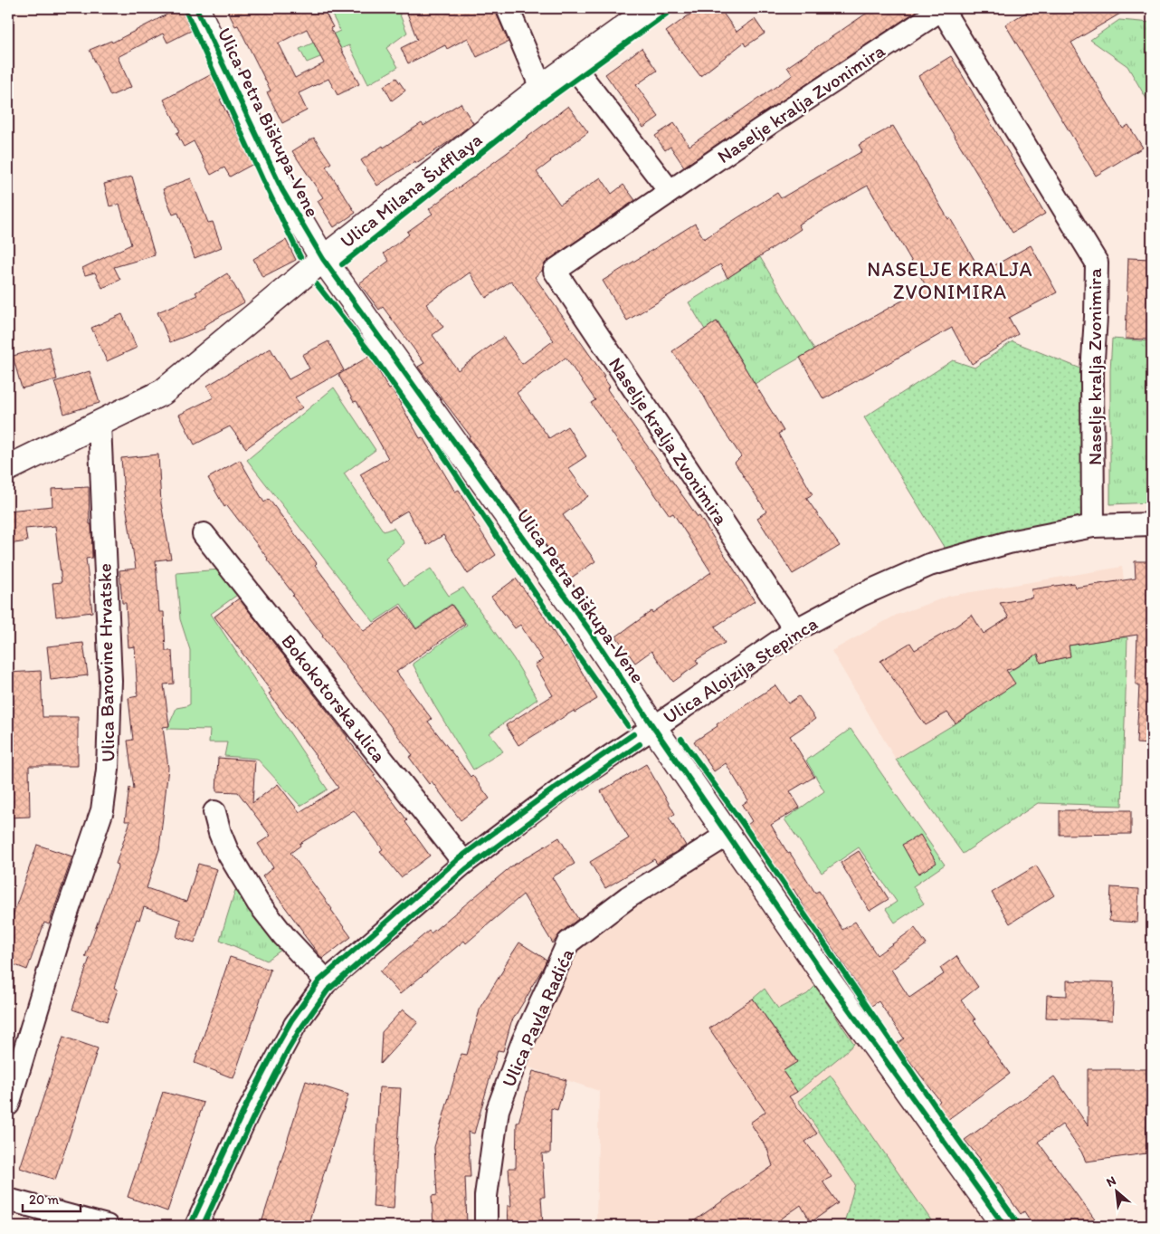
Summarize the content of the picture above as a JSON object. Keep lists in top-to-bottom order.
{
  "streets": {
    "main road": ["Ulica Petra Biškupa-Vene", "Ulica Milana Šufflaya"],
    "street": [
      "Naselje kralja Zvonimira",
      "Ulica Banovine Hrvatske",
      "Ulica Alojzija Stepinca",
      "Bokokotorska ulica",
      "Ulica Pavla Radića"
    ]
  },
  "crossings": [
    ["Naselje kralja Zvonimira", "Ulica Alojzija Stepinca"],
    ["Ulica Petra Biškupa-Vene", "Ulica Milana Šufflaya"],
    ["Ulica Petra Biškupa-Vene", "Ulica Alojzija Stepinca"],
    ["Ulica Petra Biškupa-Vene", "Ulica Pavla Radića"],
    ["Ulica Milana Šufflaya", "Ulica Banovine Hrvatske"],
    ["Ulica Alojzija Stepinca", "Bokokotorska ulica"]
  ],
  "districts": ["NASELJE KRALJA ZVONIMIRA"],
  "scale_bar": "20 m",
  "north": "top left"
}
